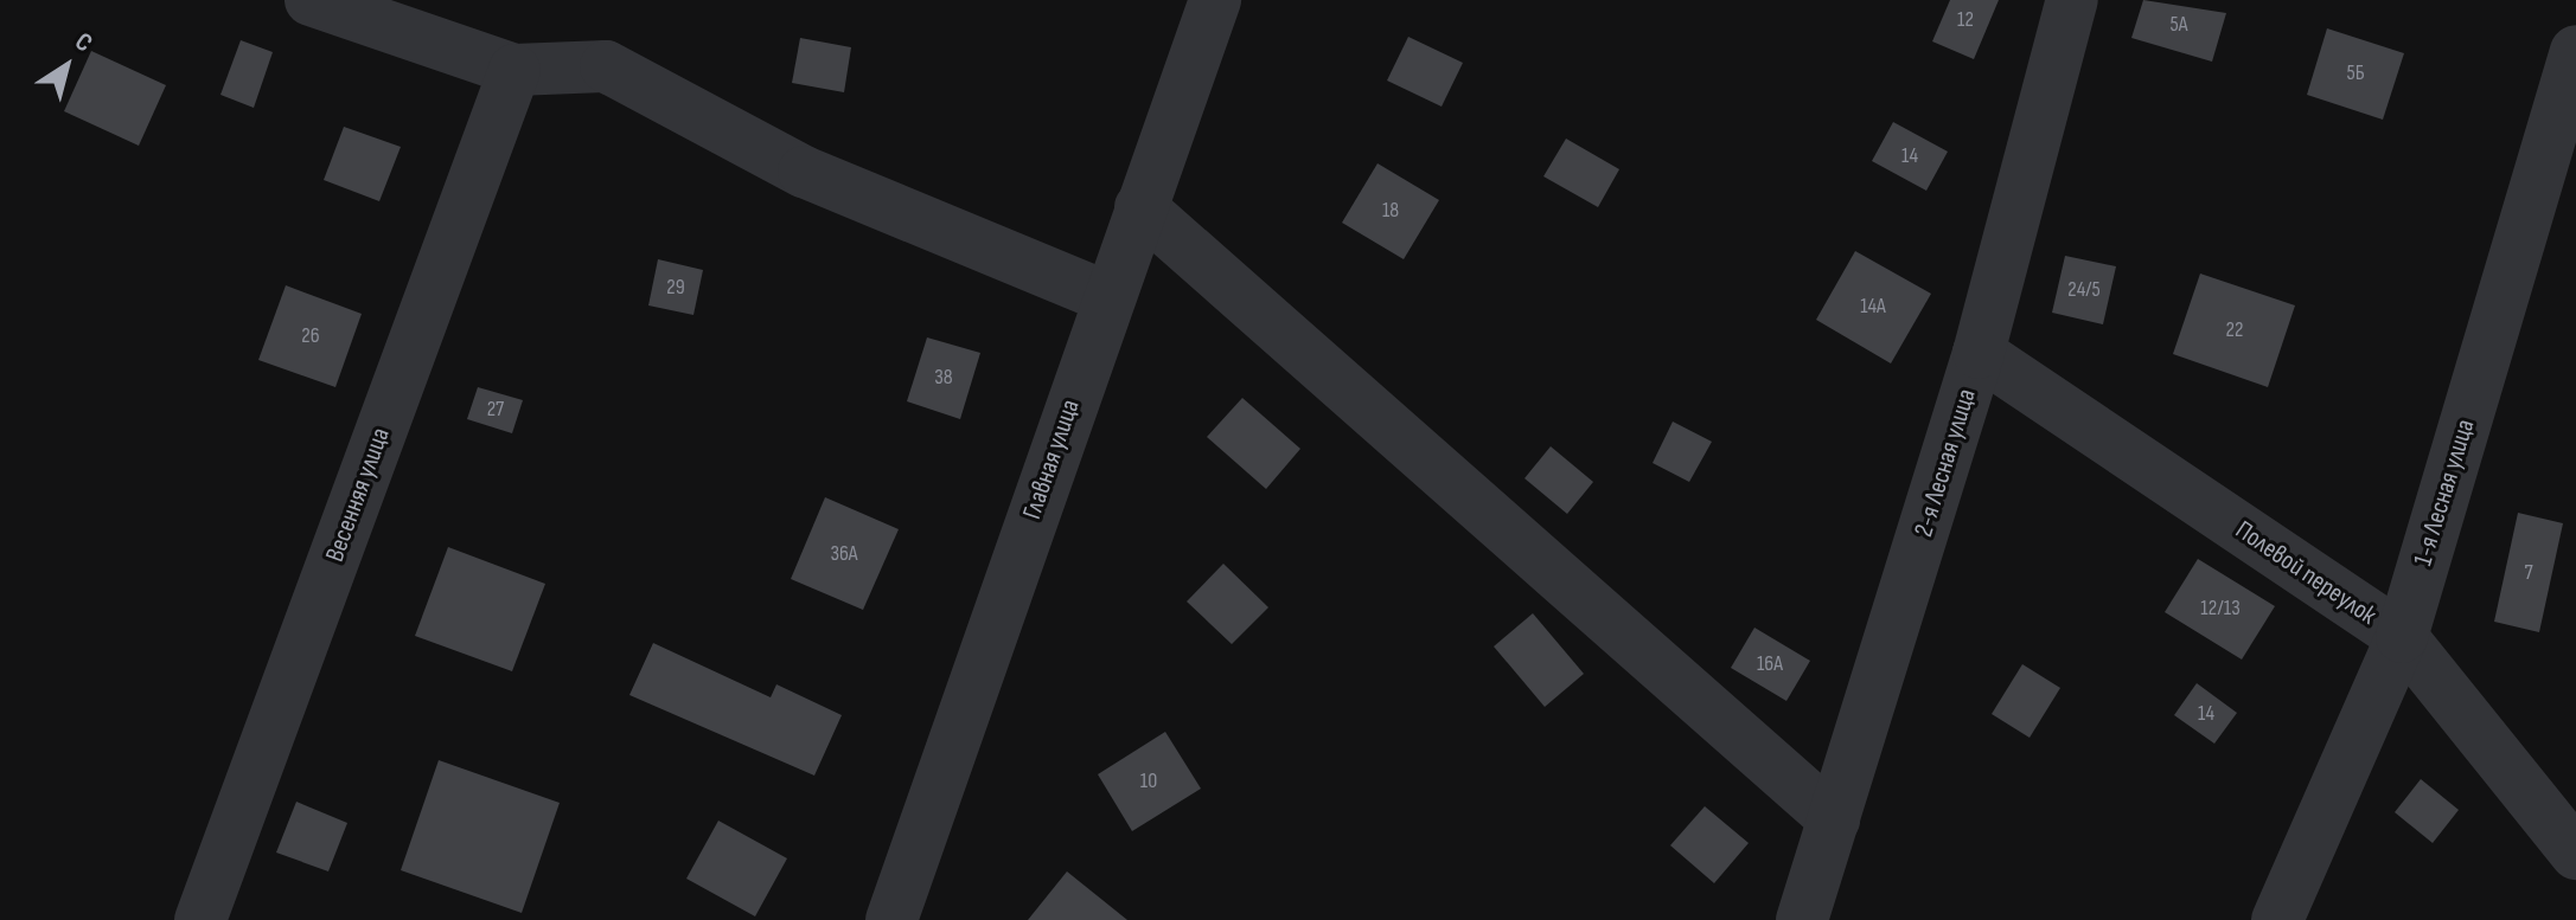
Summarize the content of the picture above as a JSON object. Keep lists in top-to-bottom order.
{
  "streets": {
    "street": [
      "Главная улица",
      "2-я Лесная улица",
      "1-я Лесная улица",
      "Весенняя улица",
      "Полевой переулок"
    ]
  },
  "crossings": [
    ["2-я Лесная улица", "Полевой переулок"],
    ["1-я Лесная улица", "Полевой переулок"]
  ],
  "house_numbers": [
    "12",
    "5А",
    "5Б",
    "14",
    "18",
    "29",
    "24/5",
    "14А",
    "22",
    "26",
    "38",
    "27",
    "36А",
    "7",
    "12/13",
    "16А",
    "14",
    "10"
  ],
  "north": "top right"
}
